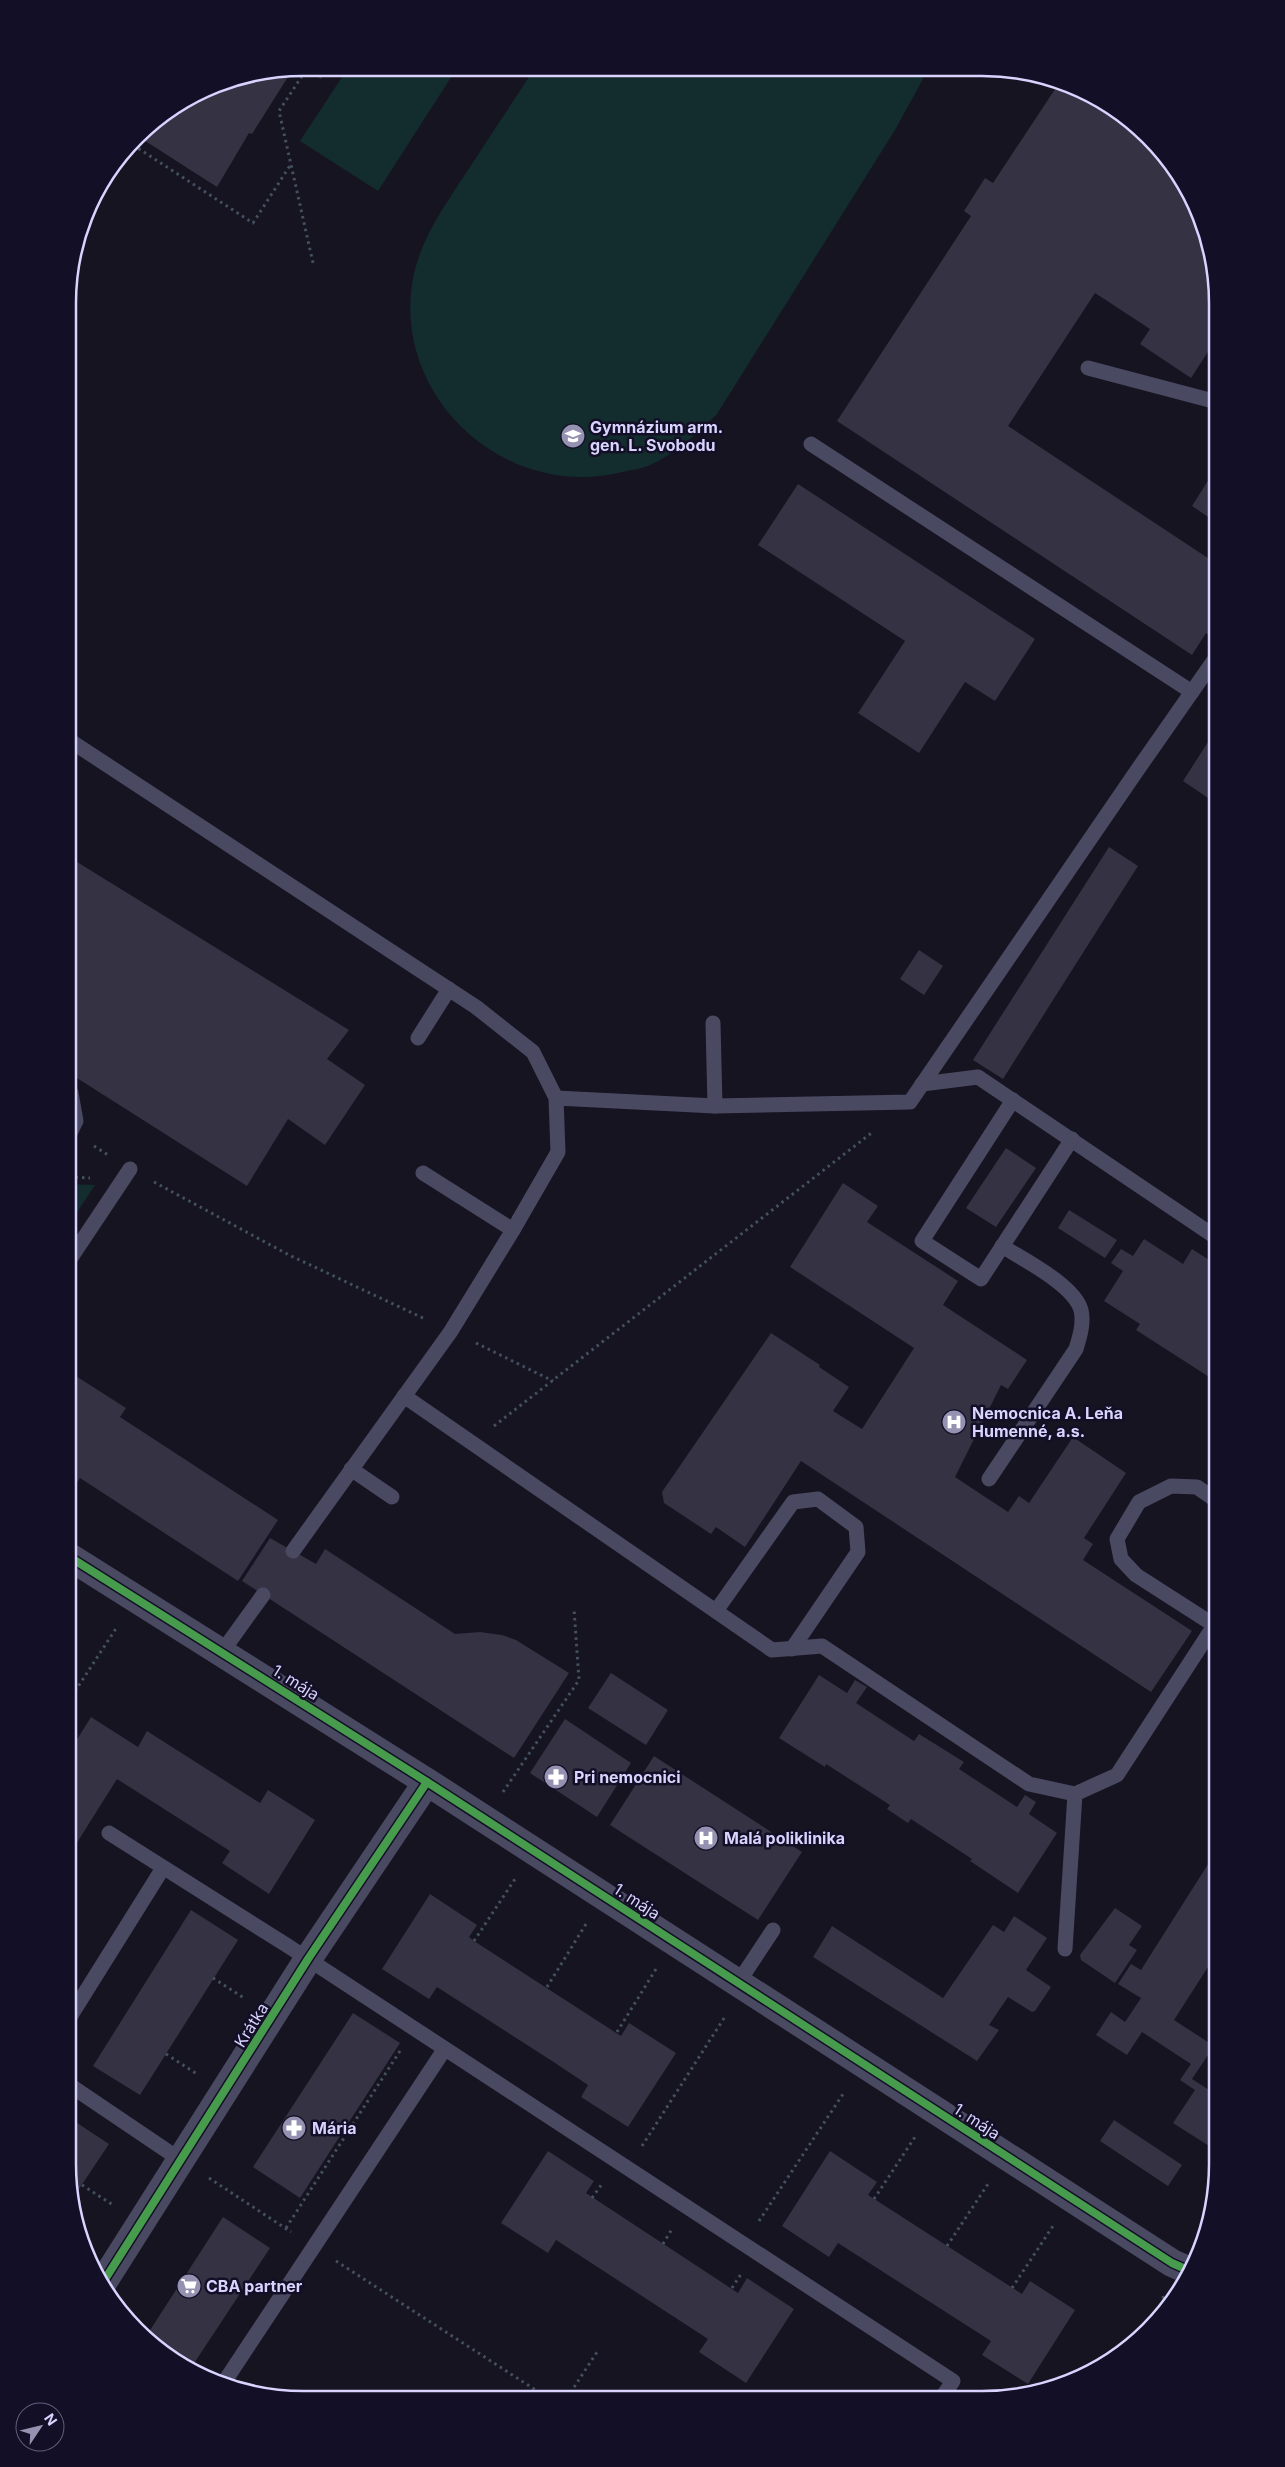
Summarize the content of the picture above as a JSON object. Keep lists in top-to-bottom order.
{
  "streets": {
    "street": ["1. mája", "Krátka"]
  },
  "crossings": [
    ["1. mája", "Krátka"]
  ],
  "places": {
    "school or university": ["Gymnázium arm. gen. L. Svobodu"],
    "hospital": ["Nemocnica A. Leňa Humenné, a.s.", "Malá poliklinika"],
    "pharmacy": ["Pri nemocnici", "Mária"],
    "supermarket": ["CBA partner"]
  },
  "north": "top right"
}
